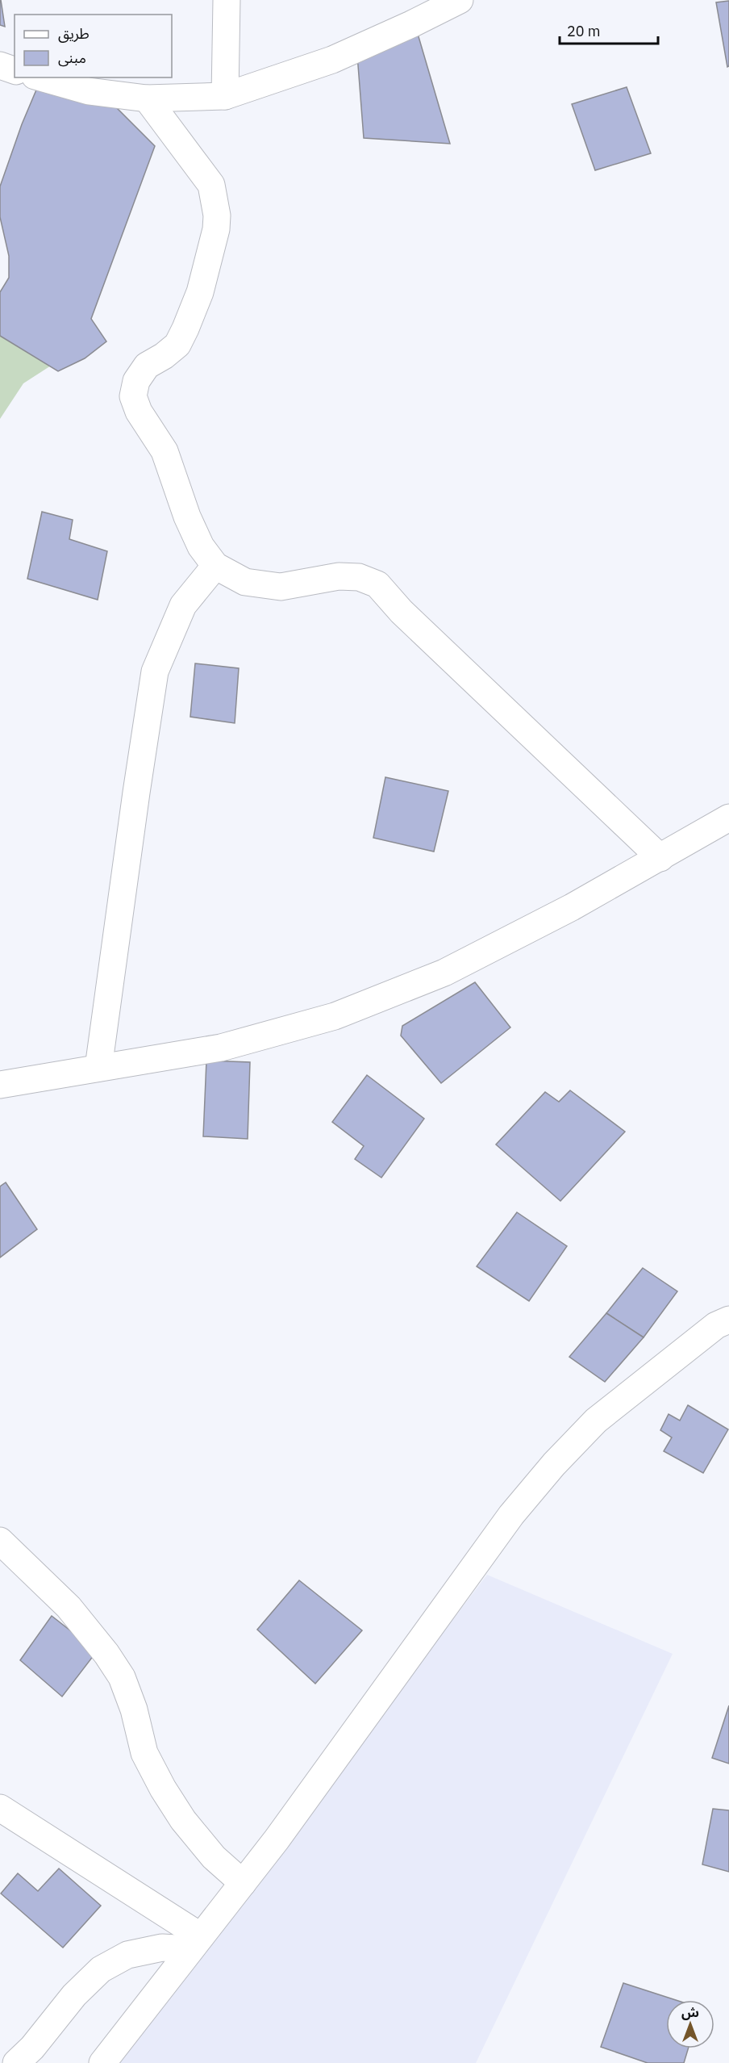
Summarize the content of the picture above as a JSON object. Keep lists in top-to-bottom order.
{
  "legend": ["طريق", "مبنى"],
  "scale_bar": "20 m",
  "north": "top"
}
